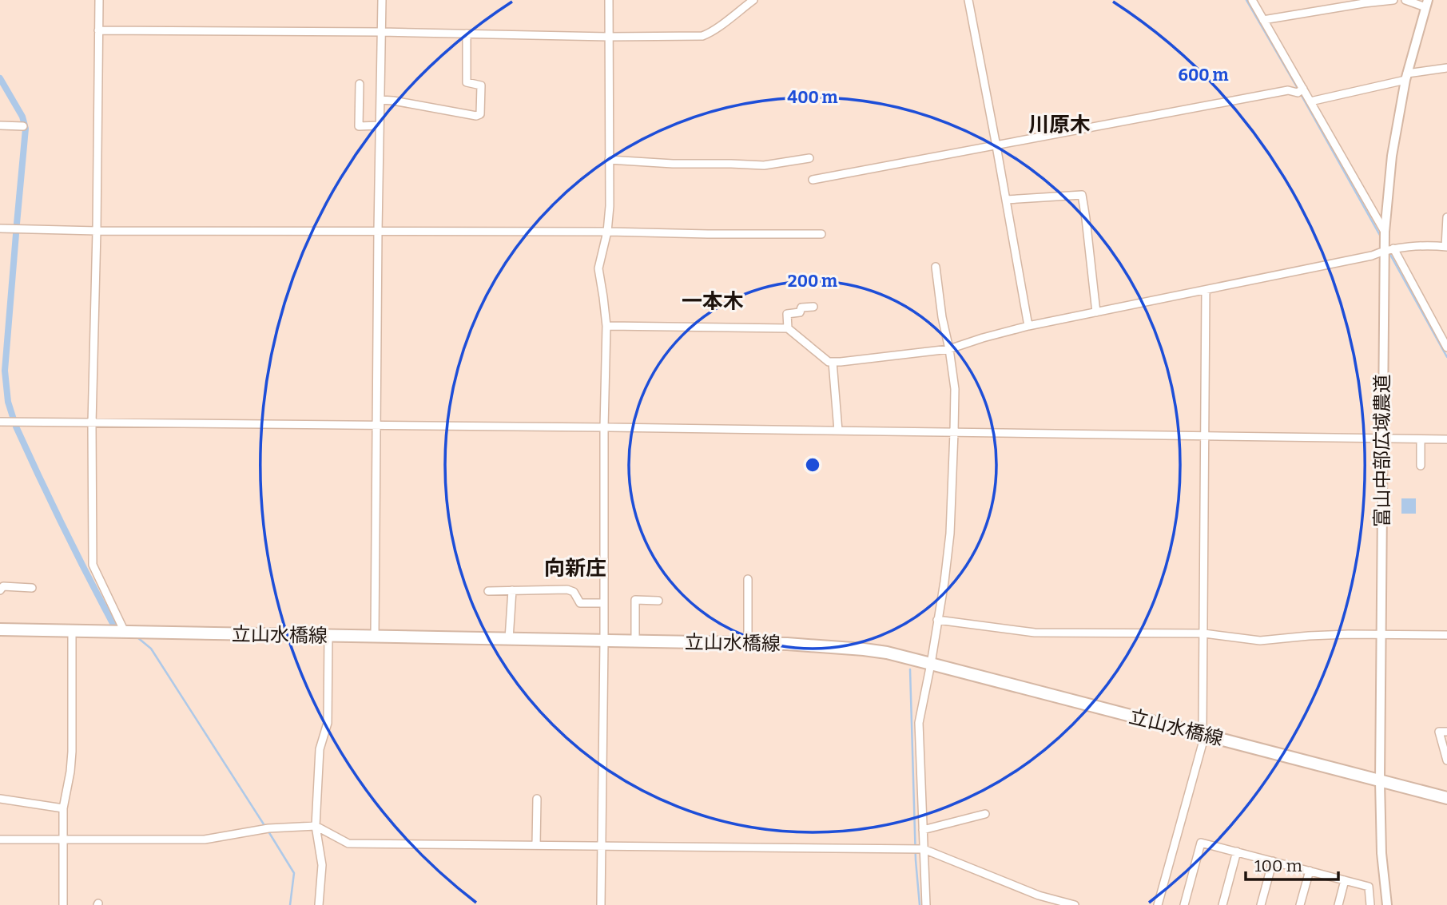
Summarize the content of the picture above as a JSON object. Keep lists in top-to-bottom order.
{
  "streets": {
    "main road": ["立山水橋線"],
    "street": ["富山中部広域農道"]
  },
  "crossings": [
    ["富山中部広域農道", "立山水橋線"]
  ],
  "districts": ["川原木", "一本木", "向新庄"],
  "scale_bar": "100 m",
  "rings": ["600 m", "400 m", "200 m"]
}
